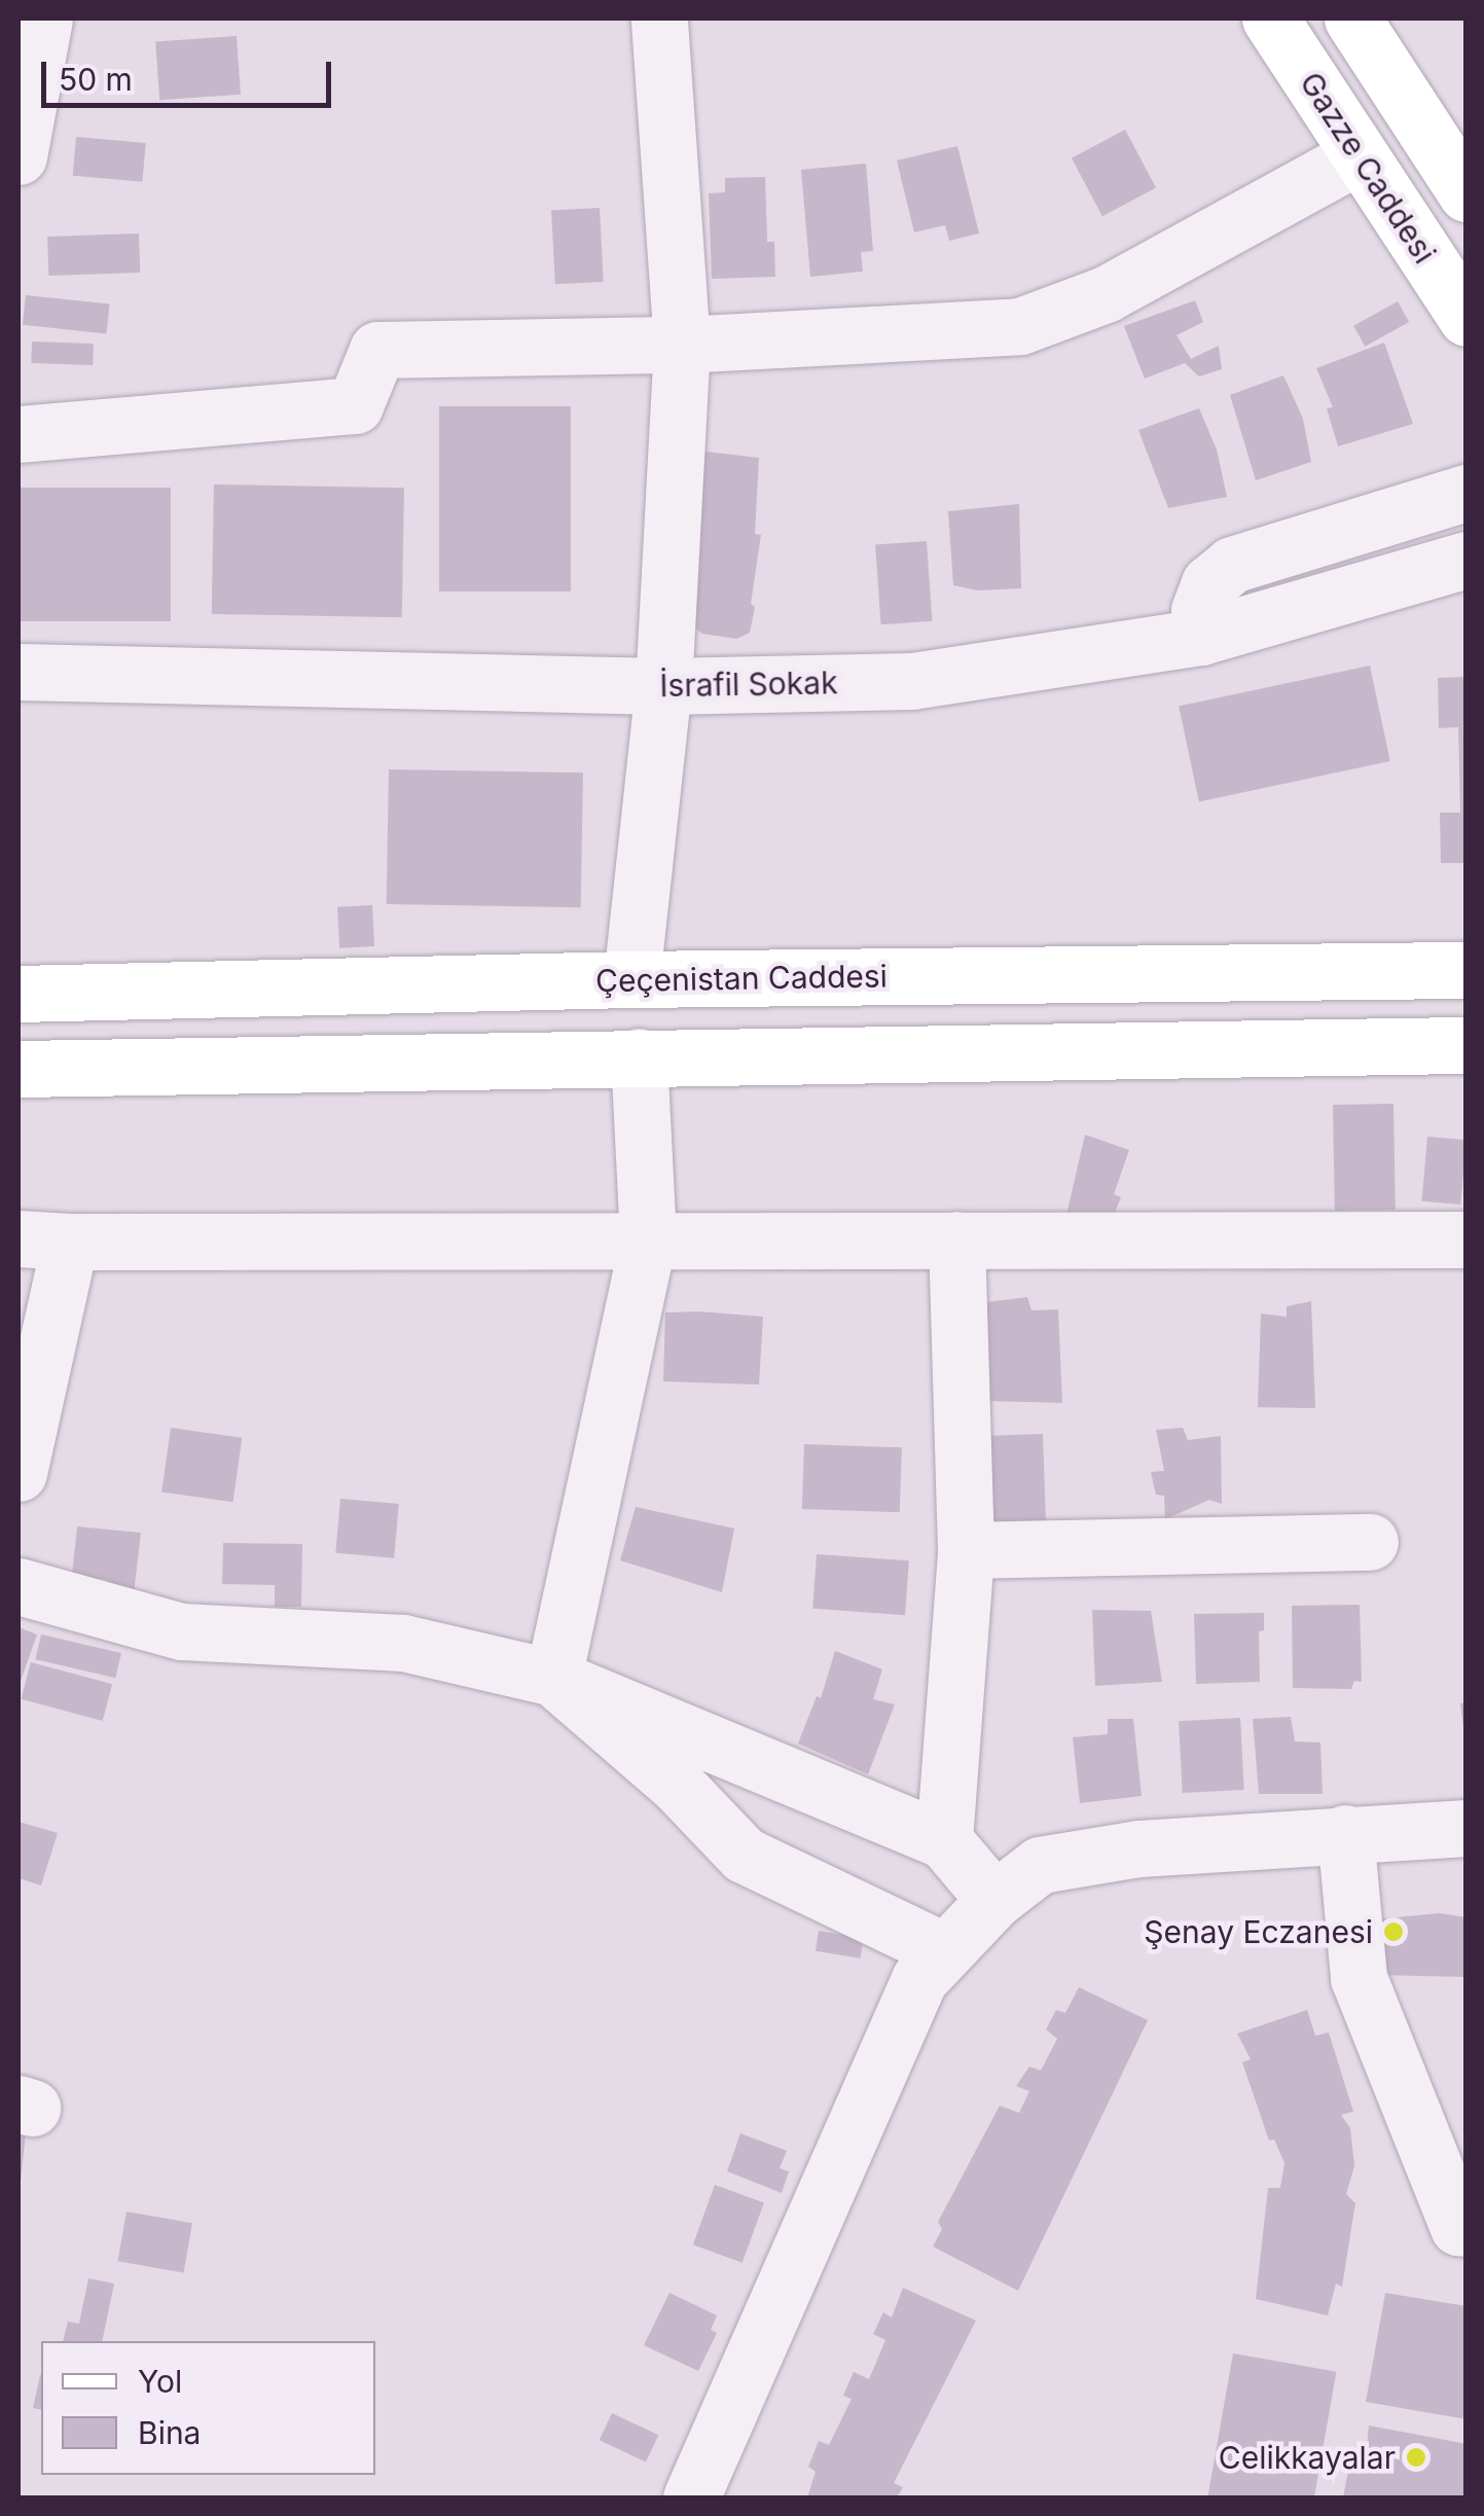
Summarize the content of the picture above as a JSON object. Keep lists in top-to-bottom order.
{
  "streets": {
    "main road": ["Gazze Caddesi", "Çeçenistan Caddesi"],
    "street": ["İsrafil Sokak"]
  },
  "places": ["Şenay Eczanesi", "Celikkayalar"],
  "legend": ["Yol", "Bina"],
  "scale_bar": "50 m"
}
